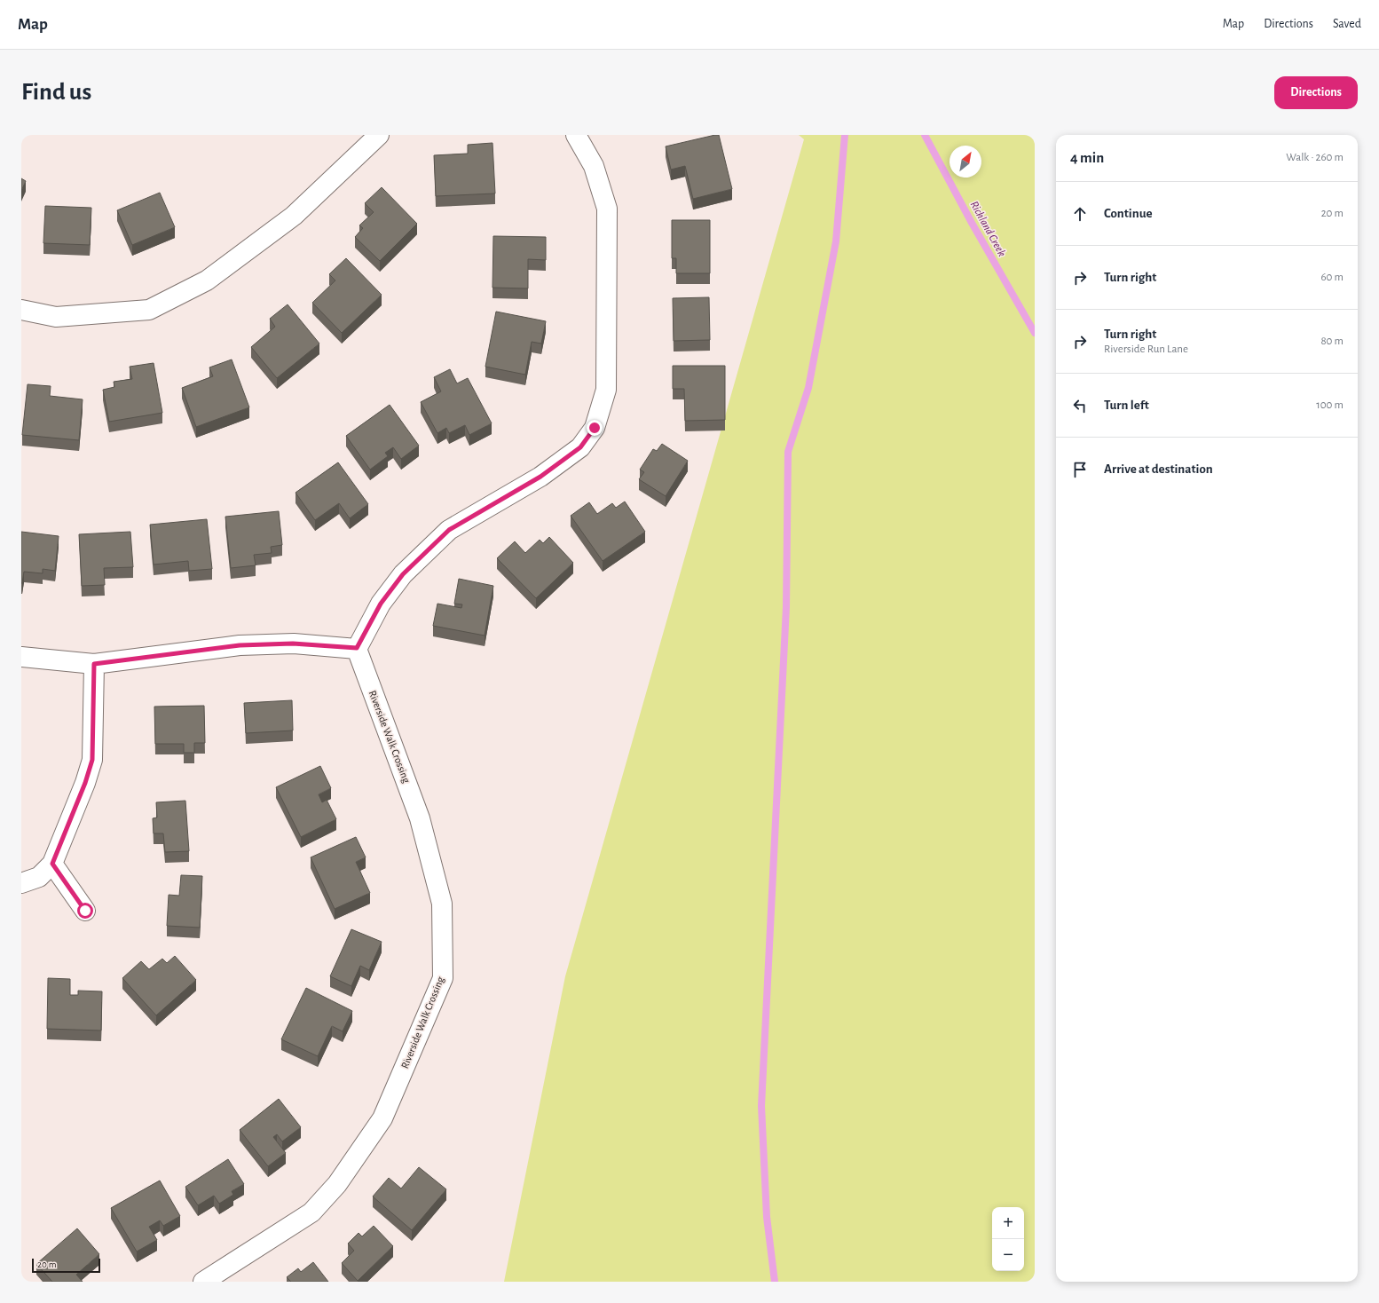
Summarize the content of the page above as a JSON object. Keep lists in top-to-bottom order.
{
  "streets": {
    "street": ["Riverside Walk Crossing"]
  },
  "water": ["Richland Creek"],
  "scale_bar": "20 m",
  "north": "top right",
  "page": {
    "header": "Map",
    "nav": ["Map", "Directions", "Saved"],
    "buttons": "Directions",
    "title": "Find us",
    "heading": ["4 min", "Walk · 260 m"],
    "list": [
      ["Continue", "20 m"],
      ["Turn right", "60 m"],
      ["Turn right", "Riverside Run Lane", "80 m"],
      ["Turn left", "100 m"],
      "Arrive at destination"
    ],
    "map_buttons": ["+", "−"],
    "scale": "20 m"
  }
}
